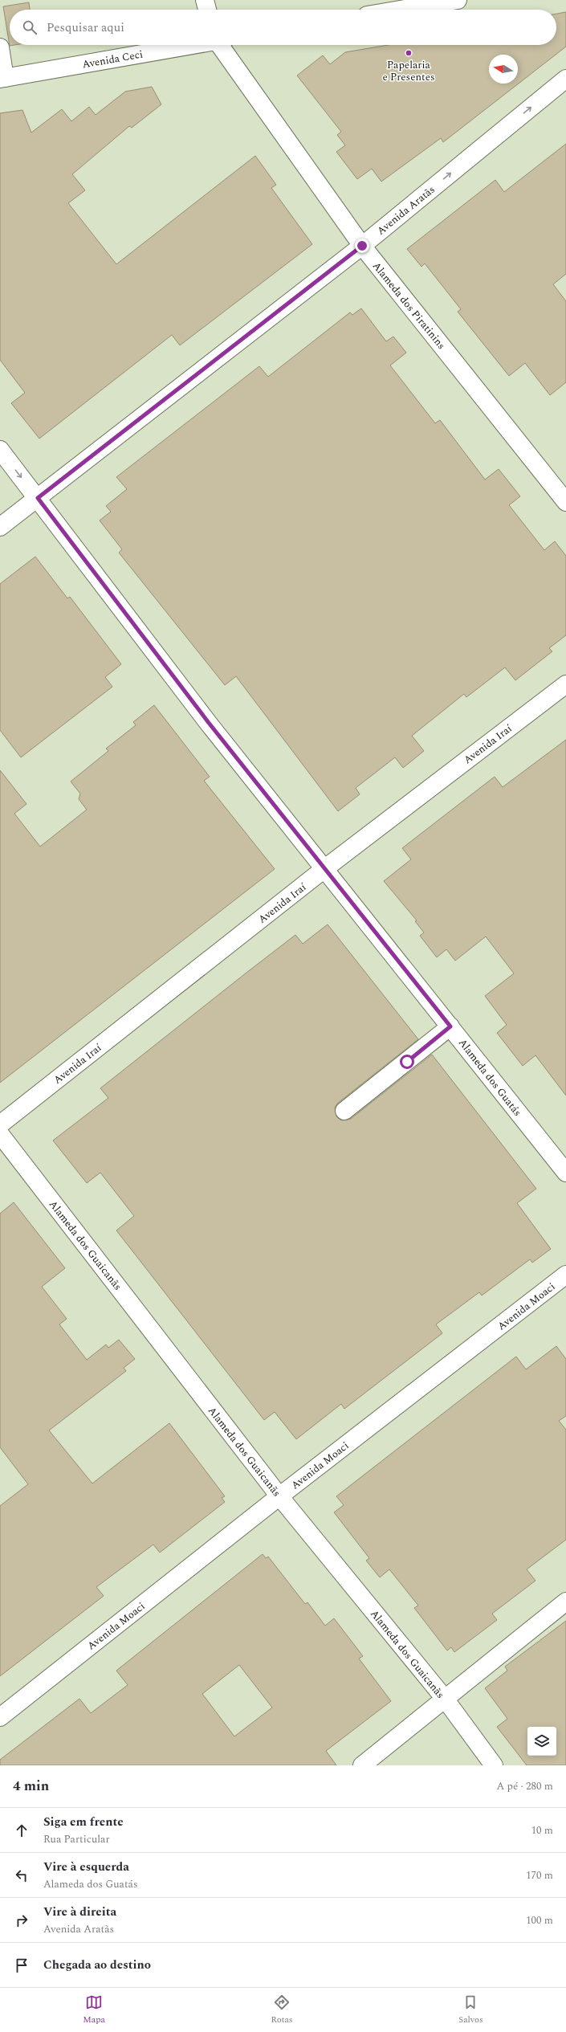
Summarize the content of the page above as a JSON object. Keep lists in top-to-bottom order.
{
  "streets": {
    "street": [
      "Avenida Ceci",
      "Avenida Aratãs",
      "Alameda dos Piratinins",
      "Avenida Iraí",
      "Alameda dos Guatás",
      "Alameda dos Guaicanãs",
      "Avenida Moaci"
    ]
  },
  "crossings": [
    ["Avenida Aratãs", "Alameda dos Piratinins"],
    ["Avenida Aratãs", "Alameda dos Guatás"],
    ["Avenida Iraí", "Alameda dos Guatás"],
    ["Alameda dos Guaicanãs", "Avenida Moaci"]
  ],
  "one_way": ["Avenida Aratãs"],
  "places": ["Papelaria e Presentes"],
  "north": "left",
  "page": {
    "search": "Pesquisar aqui",
    "heading": ["4 min", "A pé · 280 m"],
    "list": [
      ["Siga em frente", "Rua Particular", "10 m"],
      ["Vire à esquerda", "Alameda dos Guatás", "170 m"],
      ["Vire à direita", "Avenida Aratãs", "100 m"],
      "Chegada ao destino"
    ],
    "nav": ["Mapa", "Rotas", "Salvos"]
  }
}
